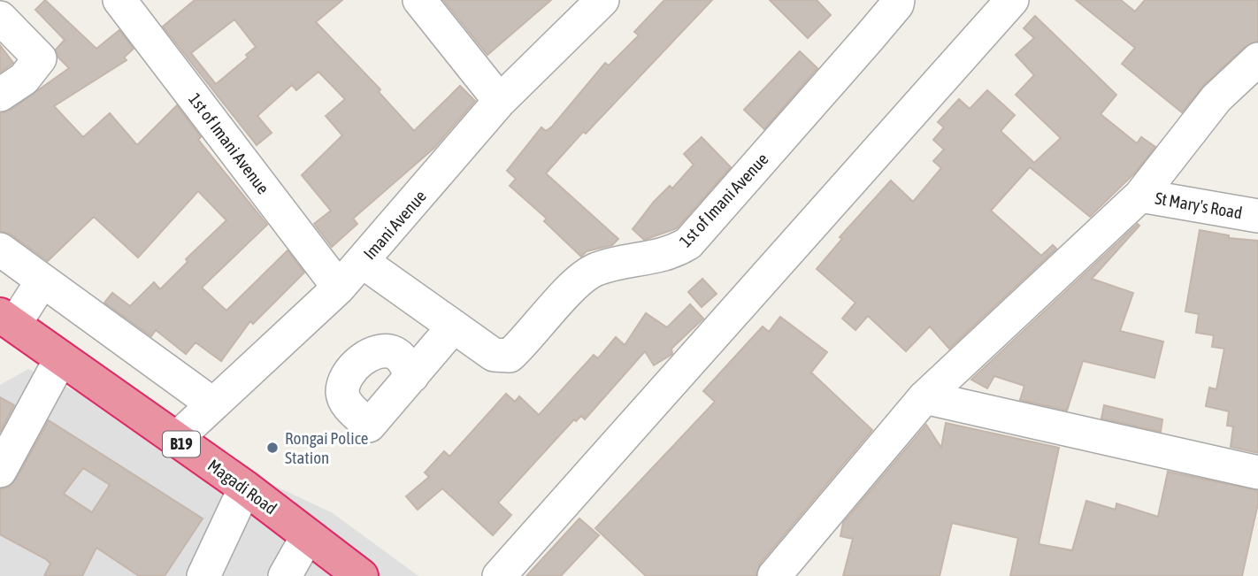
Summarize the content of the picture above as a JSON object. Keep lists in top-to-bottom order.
{
  "streets": {
    "highway": ["B19", "Magadi Road"],
    "street": ["1st of Imani Avenue", "St Mary's Road", "Imani Avenue"]
  },
  "crossings": [
    ["1st of Imani Avenue", "Imani Avenue"],
    ["Imani Avenue", "Magadi Road"]
  ],
  "places": ["Rongai Police Station"]
}
